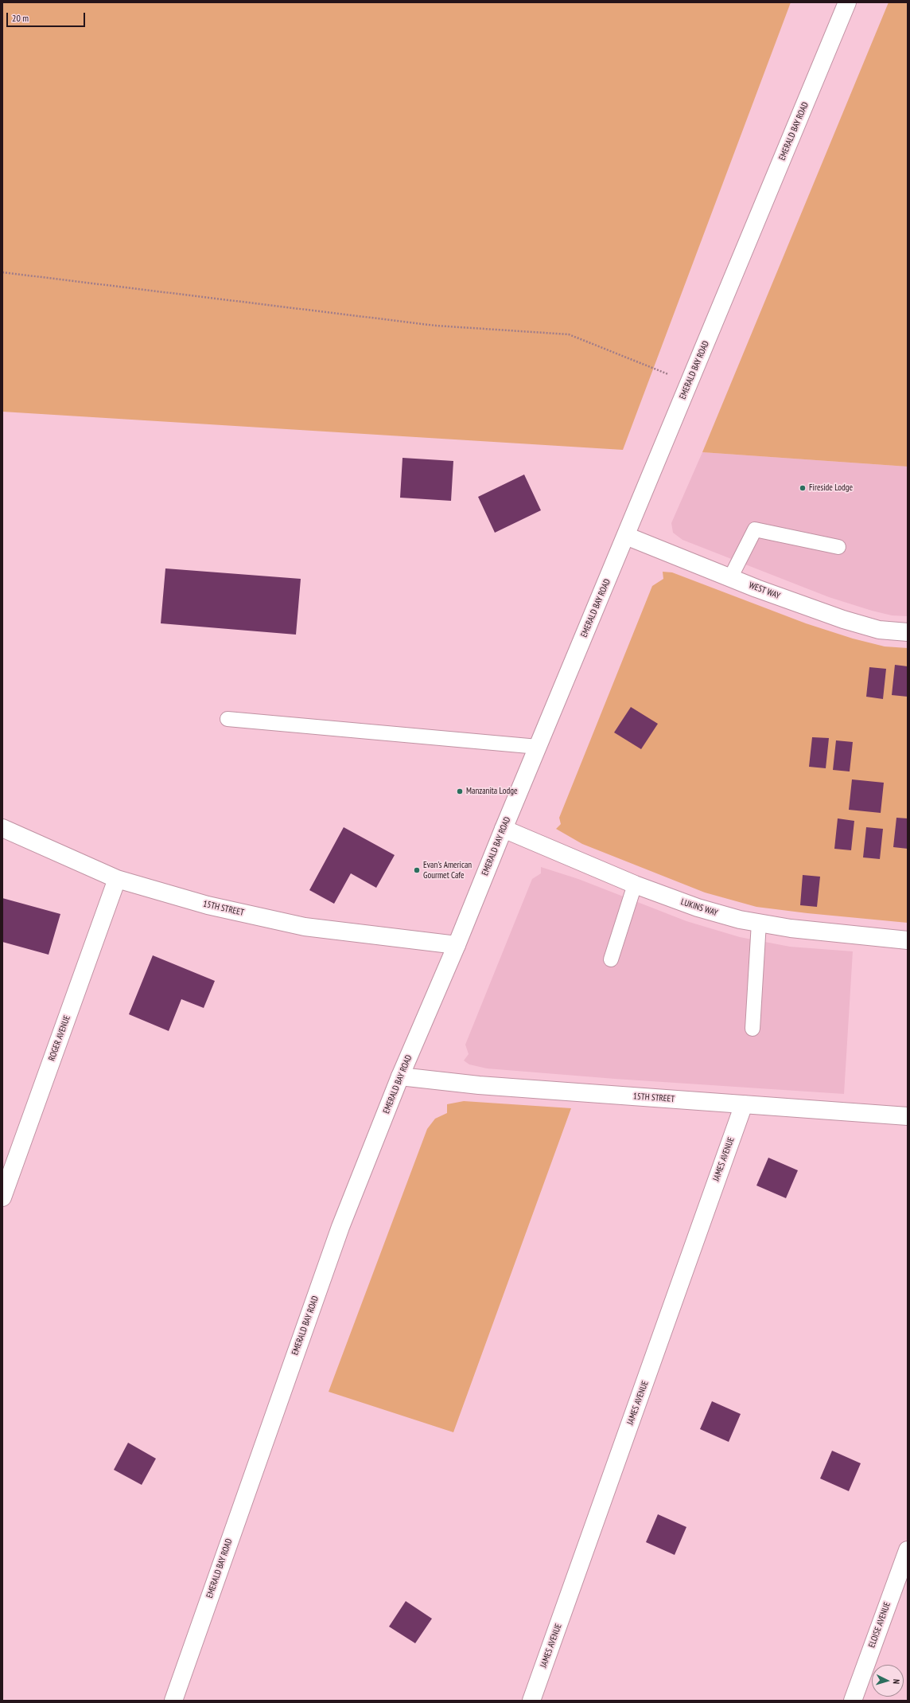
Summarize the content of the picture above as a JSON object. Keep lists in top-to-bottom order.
{
  "streets": {
    "street": [
      "EMERALD BAY ROAD",
      "WEST WAY",
      "LUKINS WAY",
      "15TH STREET",
      "ROGER AVENUE",
      "JAMES AVENUE",
      "ELOISE AVENUE"
    ]
  },
  "crossings": [
    ["EMERALD BAY ROAD", "WEST WAY"],
    ["EMERALD BAY ROAD", "LUKINS WAY"],
    ["EMERALD BAY ROAD", "15TH STREET"],
    ["15TH STREET", "ROGER AVENUE"],
    ["15TH STREET", "JAMES AVENUE"]
  ],
  "places": ["Fireside Lodge", "Manzanita Lodge", "Evan's American Gourmet Cafe"],
  "scale_bar": "20 m",
  "north": "right"
}
